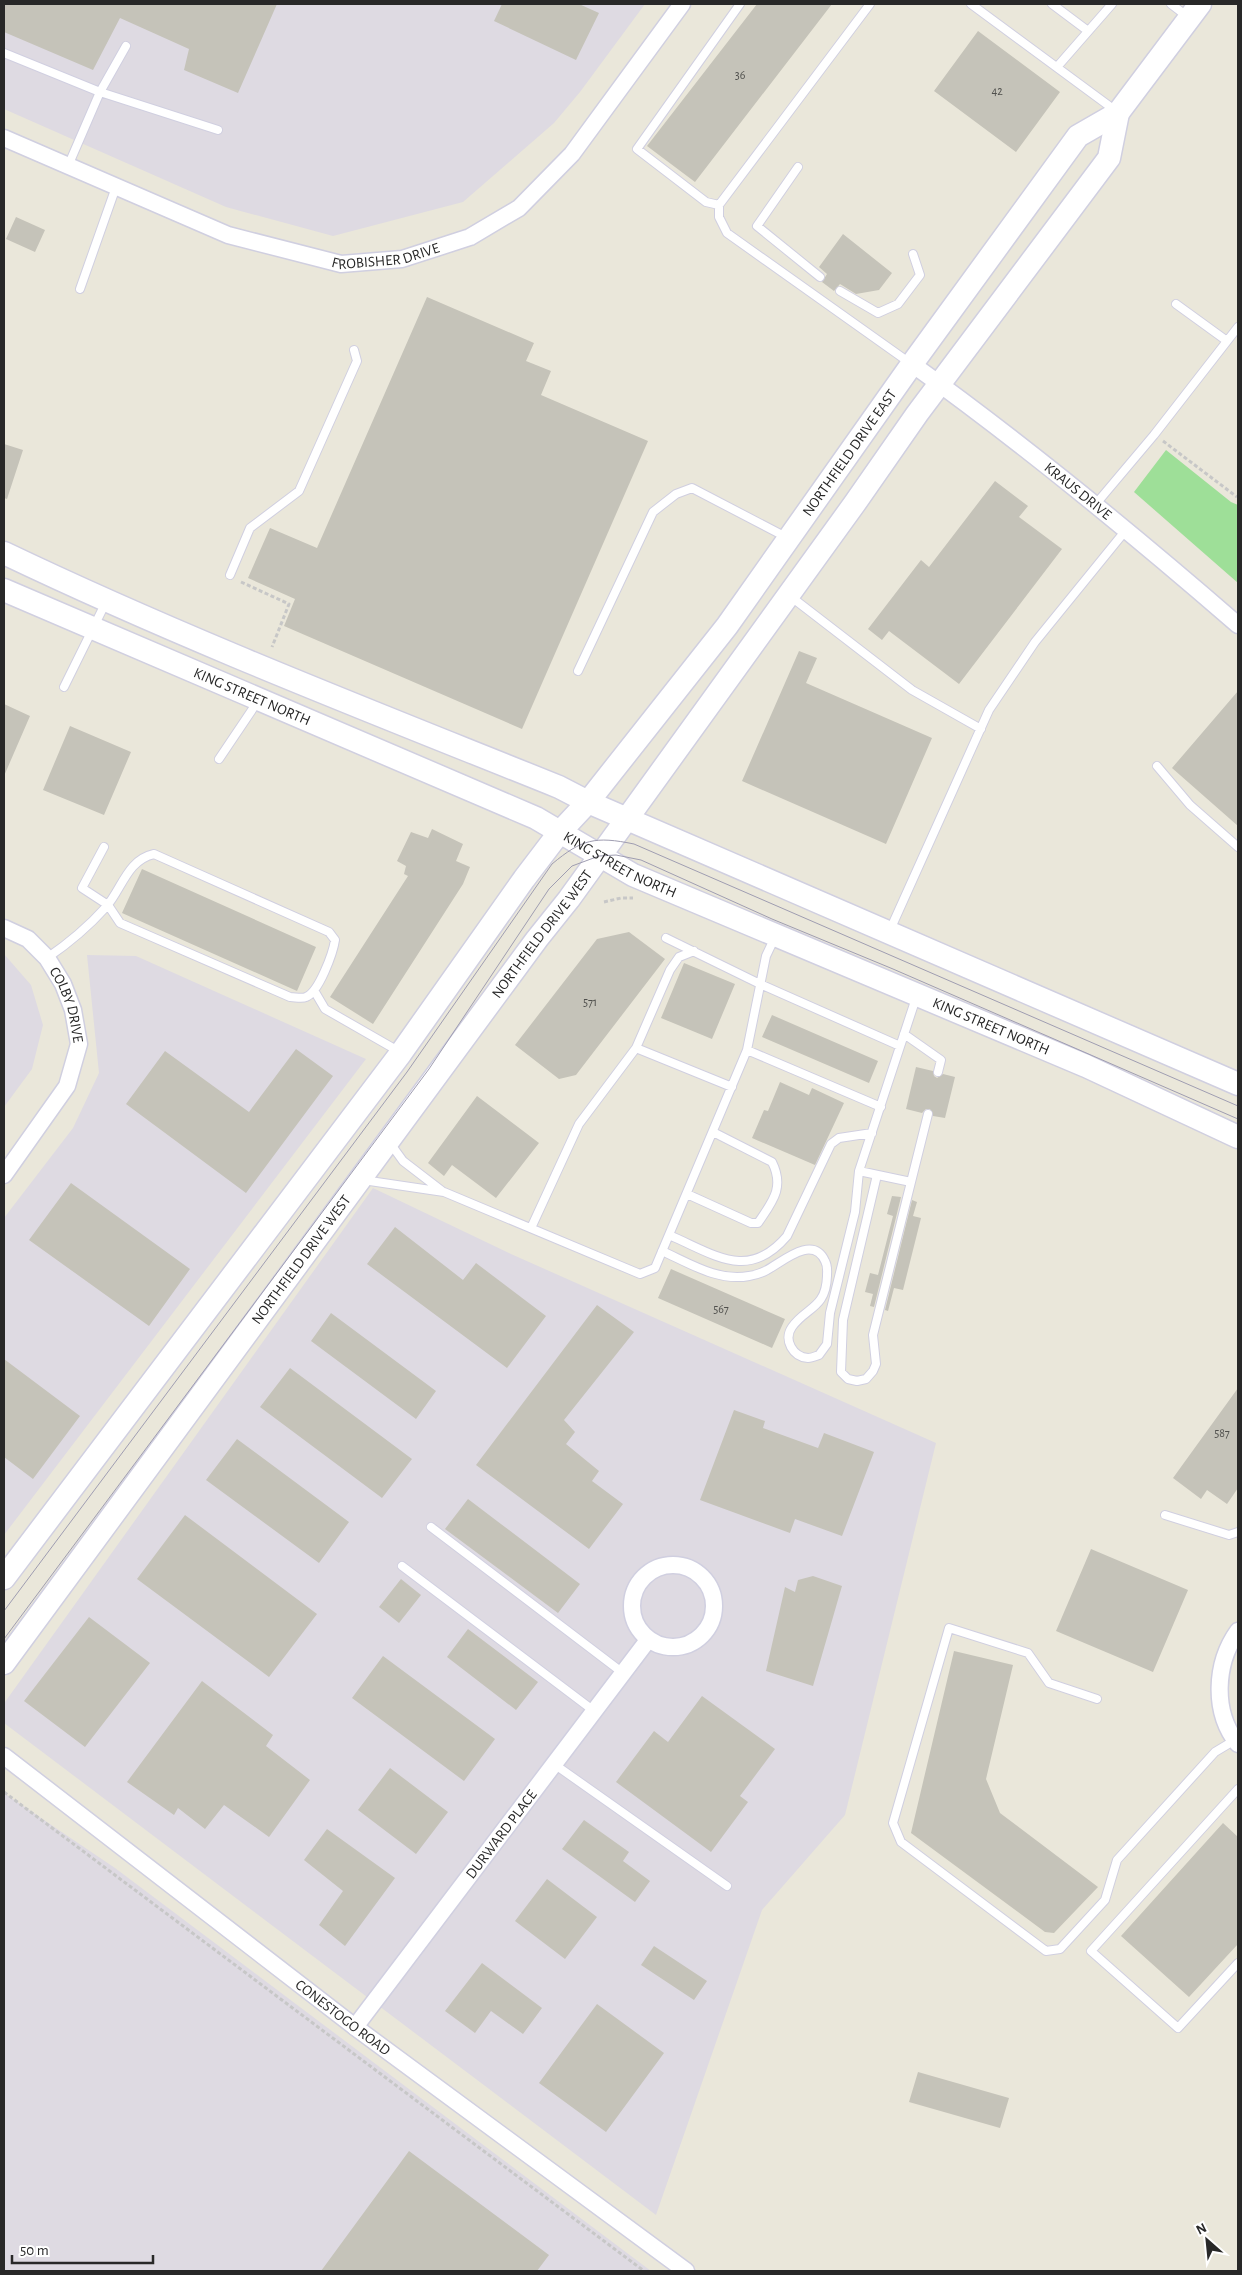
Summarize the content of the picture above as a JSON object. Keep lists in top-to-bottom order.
{
  "streets": {
    "main road": ["NORTHFIELD DRIVE EAST", "KING STREET NORTH", "NORTHFIELD DRIVE WEST"],
    "street": [
      "FROBISHER DRIVE",
      "KRAUS DRIVE",
      "COLBY DRIVE",
      "DURWARD PLACE",
      "CONESTOGO ROAD"
    ]
  },
  "crossings": [
    ["NORTHFIELD DRIVE EAST", "KRAUS DRIVE"],
    ["NORTHFIELD DRIVE EAST", "KING STREET NORTH"],
    ["NORTHFIELD DRIVE EAST", "NORTHFIELD DRIVE WEST"],
    ["KING STREET NORTH", "NORTHFIELD DRIVE WEST"],
    ["DURWARD PLACE", "CONESTOGO ROAD"]
  ],
  "house_numbers": [
    "36",
    "42",
    "571",
    "567",
    "587"
  ],
  "scale_bar": "50 m",
  "north": "top left"
}
